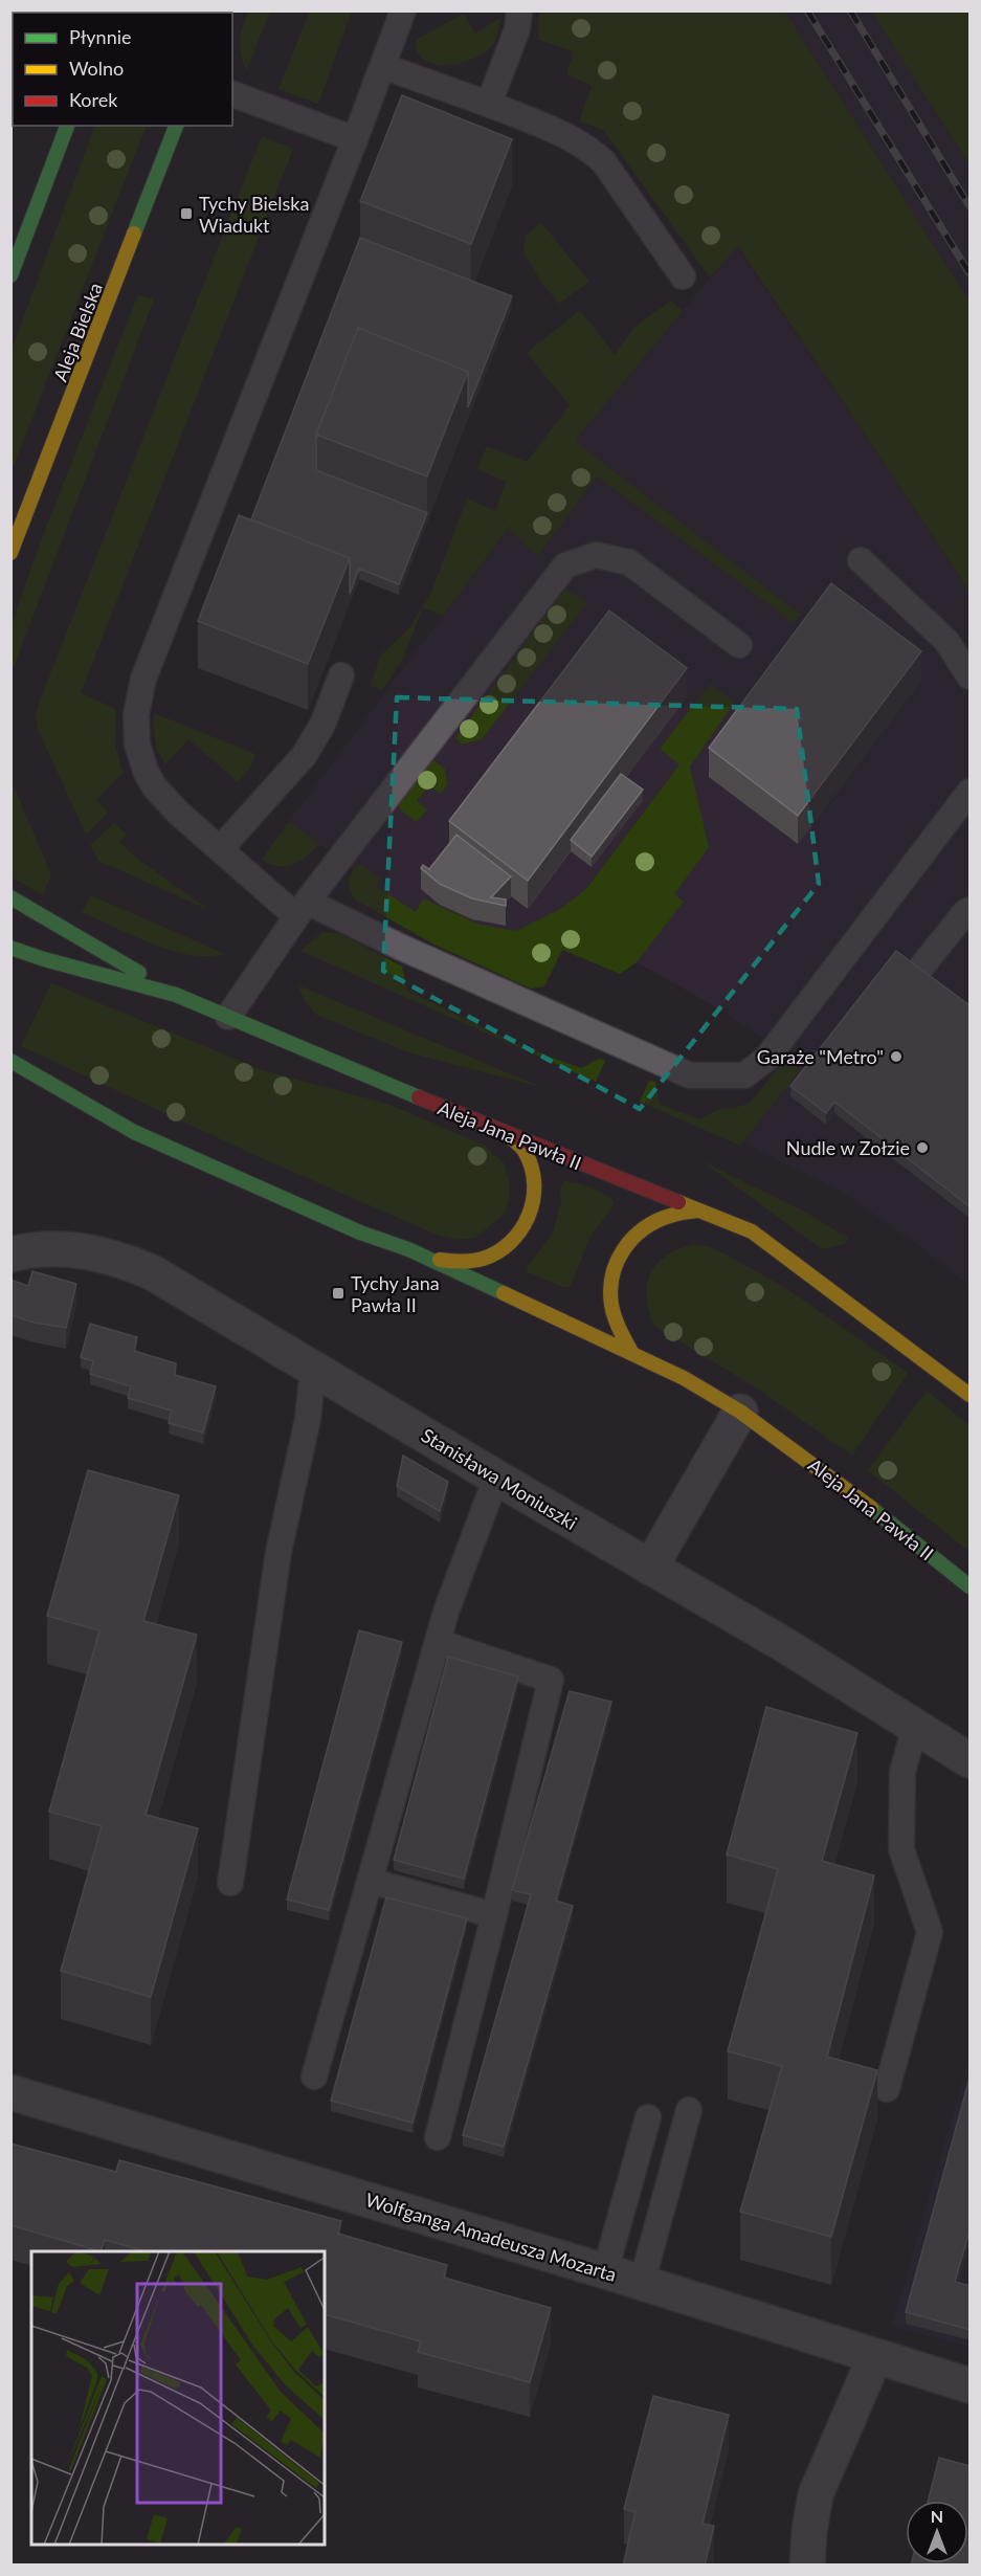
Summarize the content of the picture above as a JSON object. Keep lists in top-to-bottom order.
{
  "streets": {
    "street": [
      "Aleja Bielska",
      "Aleja Jana Pawła II",
      "Stanisława Moniuszki",
      "Wolfganga Amadeusza Mozarta"
    ]
  },
  "places": {
    "transit": ["Tychy Bielska Wiadukt", "Tychy Jana Pawła II"],
    "other": ["Garaże \"Metro\"", "Nudle w Zołzie"]
  },
  "legend": ["Płynnie", "Wolno", "Korek"],
  "north": "top"
}
